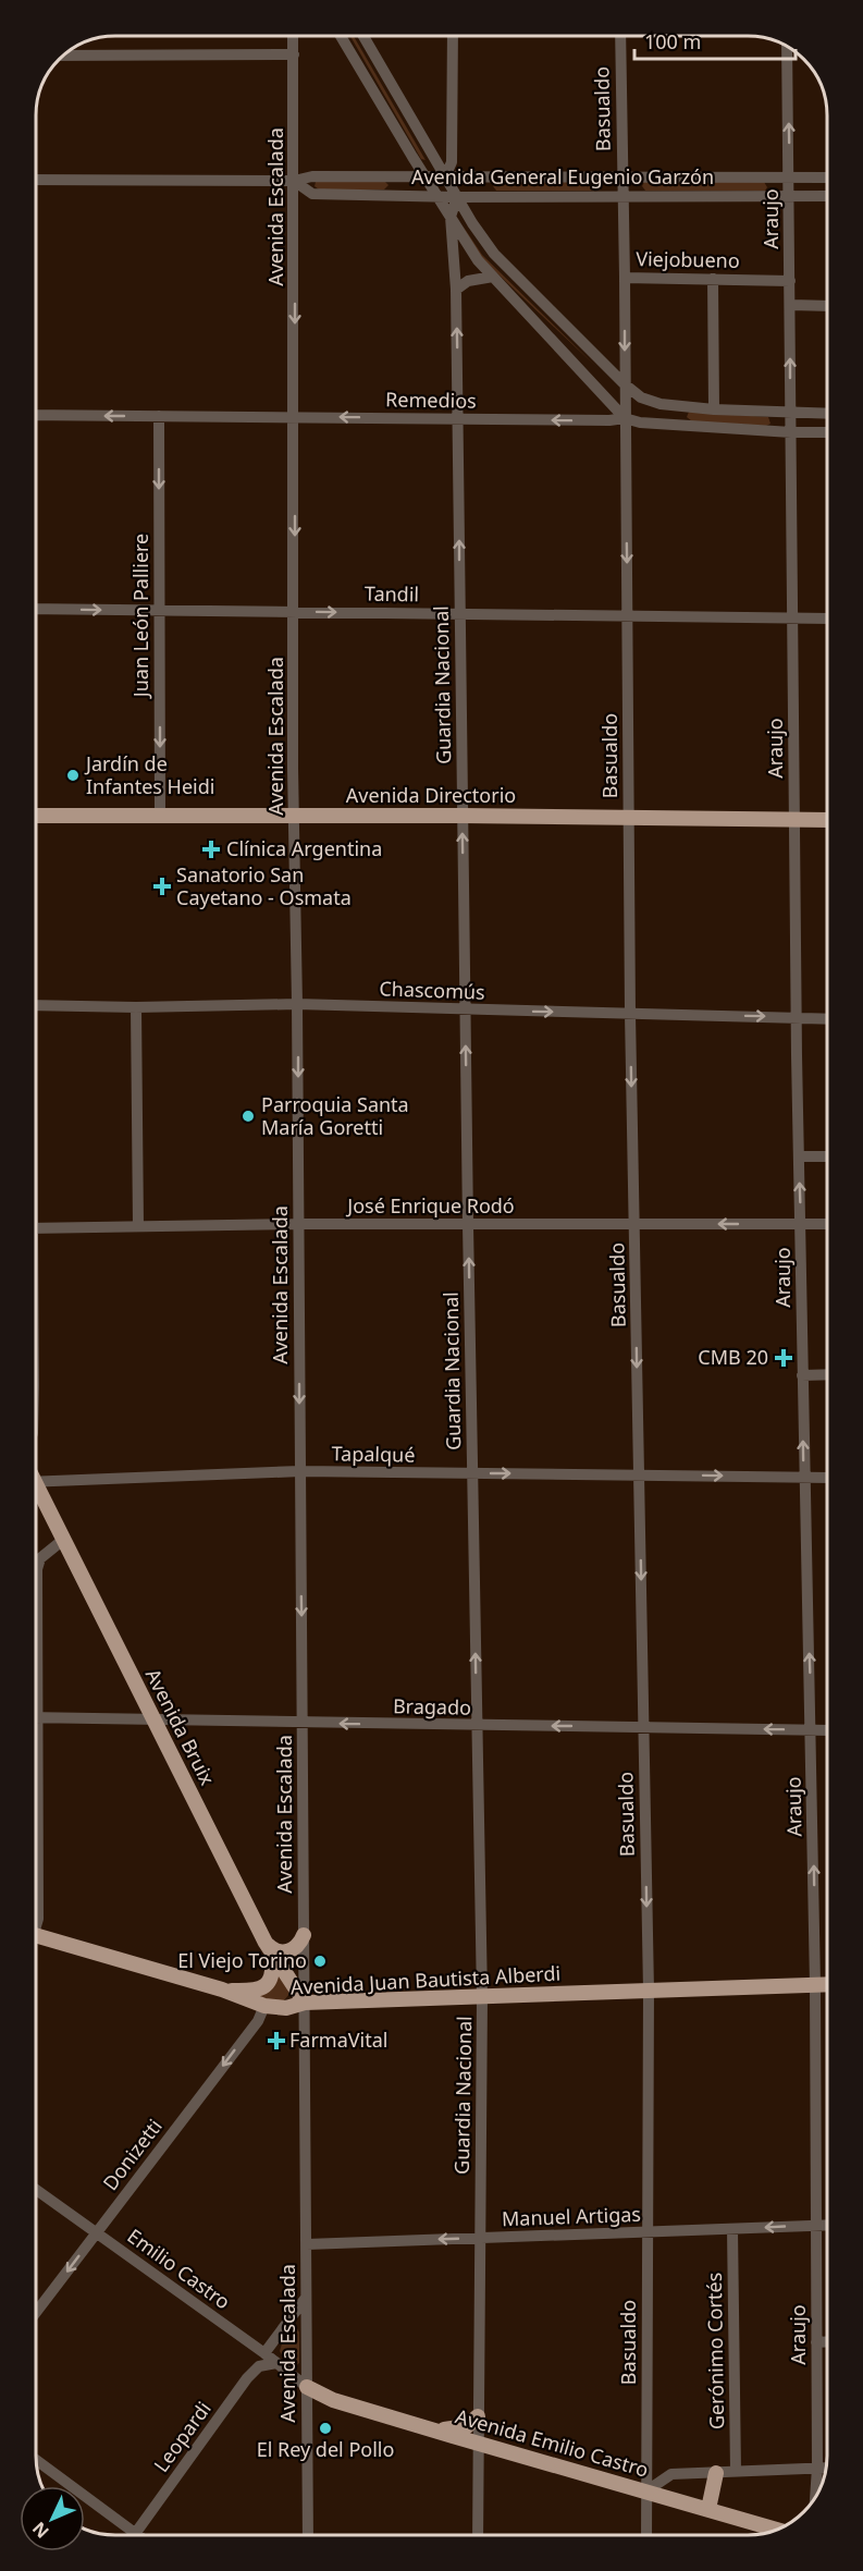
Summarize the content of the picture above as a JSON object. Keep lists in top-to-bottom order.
{
  "streets": {
    "main road": [
      "Avenida Directorio",
      "Avenida Bruix",
      "Avenida Juan Bautista Alberdi",
      "Avenida Emilio Castro"
    ],
    "street": [
      "Basualdo",
      "Avenida General Eugenio Garzón",
      "Avenida Escalada",
      "Araujo",
      "Viejobueno",
      "Remedios",
      "Tandil",
      "Juan León Palliere",
      "Guardia Nacional",
      "Chascomús",
      "José Enrique Rodó",
      "Tapalqué",
      "Bragado",
      "Donizetti",
      "Manuel Artigas",
      "Emilio Castro",
      "Gerónimo Cortés",
      "Leopardi"
    ]
  },
  "crossings": [
    ["Basualdo", "Avenida General Eugenio Garzón"],
    ["Basualdo", "Viejobueno"],
    ["Basualdo", "Remedios"],
    ["Basualdo", "Tandil"],
    ["Basualdo", "Avenida Directorio"],
    ["Basualdo", "Chascomús"],
    ["Basualdo", "José Enrique Rodó"],
    ["Basualdo", "Tapalqué"],
    ["Basualdo", "Bragado"],
    ["Basualdo", "Avenida Juan Bautista Alberdi"],
    ["Basualdo", "Manuel Artigas"],
    ["Basualdo", "Avenida Emilio Castro"],
    ["Avenida General Eugenio Garzón", "Avenida Escalada"],
    ["Avenida General Eugenio Garzón", "Araujo"],
    ["Avenida General Eugenio Garzón", "Guardia Nacional"],
    ["Avenida Escalada", "Remedios"],
    ["Avenida Escalada", "Tandil"],
    ["Avenida Escalada", "Avenida Directorio"],
    ["Avenida Escalada", "Chascomús"],
    ["Avenida Escalada", "José Enrique Rodó"],
    ["Avenida Escalada", "Tapalqué"],
    ["Avenida Escalada", "Bragado"],
    ["Avenida Escalada", "Avenida Bruix"],
    ["Avenida Escalada", "Avenida Juan Bautista Alberdi"],
    ["Avenida Escalada", "Manuel Artigas"],
    ["Avenida Escalada", "Emilio Castro"],
    ["Avenida Escalada", "Avenida Emilio Castro"],
    ["Araujo", "Viejobueno"],
    ["Araujo", "Remedios"],
    ["Araujo", "Tandil"],
    ["Araujo", "Avenida Directorio"],
    ["Araujo", "Chascomús"],
    ["Araujo", "José Enrique Rodó"],
    ["Araujo", "Tapalqué"],
    ["Araujo", "Bragado"],
    ["Araujo", "Avenida Juan Bautista Alberdi"],
    ["Araujo", "Manuel Artigas"],
    ["Remedios", "Juan León Palliere"],
    ["Remedios", "Guardia Nacional"],
    ["Tandil", "Juan León Palliere"],
    ["Tandil", "Guardia Nacional"],
    ["Juan León Palliere", "Avenida Directorio"],
    ["Guardia Nacional", "Avenida Directorio"],
    ["Guardia Nacional", "Chascomús"],
    ["Guardia Nacional", "José Enrique Rodó"],
    ["Guardia Nacional", "Tapalqué"],
    ["Guardia Nacional", "Bragado"],
    ["Guardia Nacional", "Avenida Juan Bautista Alberdi"],
    ["Guardia Nacional", "Manuel Artigas"],
    ["Guardia Nacional", "Avenida Emilio Castro"],
    ["Bragado", "Avenida Bruix"],
    ["Avenida Bruix", "Avenida Juan Bautista Alberdi"],
    ["Avenida Juan Bautista Alberdi", "Donizetti"],
    ["Donizetti", "Emilio Castro"],
    ["Manuel Artigas", "Gerónimo Cortés"],
    ["Emilio Castro", "Leopardi"],
    ["Emilio Castro", "Avenida Emilio Castro"]
  ],
  "one_way": [
    "Basualdo",
    "Avenida Escalada",
    "Araujo",
    "Remedios",
    "Tandil",
    "Juan León Palliere",
    "Guardia Nacional",
    "Chascomús",
    "Tapalqué",
    "Bragado",
    "Donizetti",
    "Manuel Artigas"
  ],
  "places": {
    "other": [
      "Jardín de Infantes Heidi",
      "Parroquia Santa María Goretti",
      "El Viejo Torino",
      "El Rey del Pollo"
    ],
    "health": [
      "Clínica Argentina",
      "Sanatorio San Cayetano - Osmata",
      "CMB 20",
      "FarmaVital"
    ]
  },
  "scale_bar": "100 m",
  "north": "bottom left"
}
